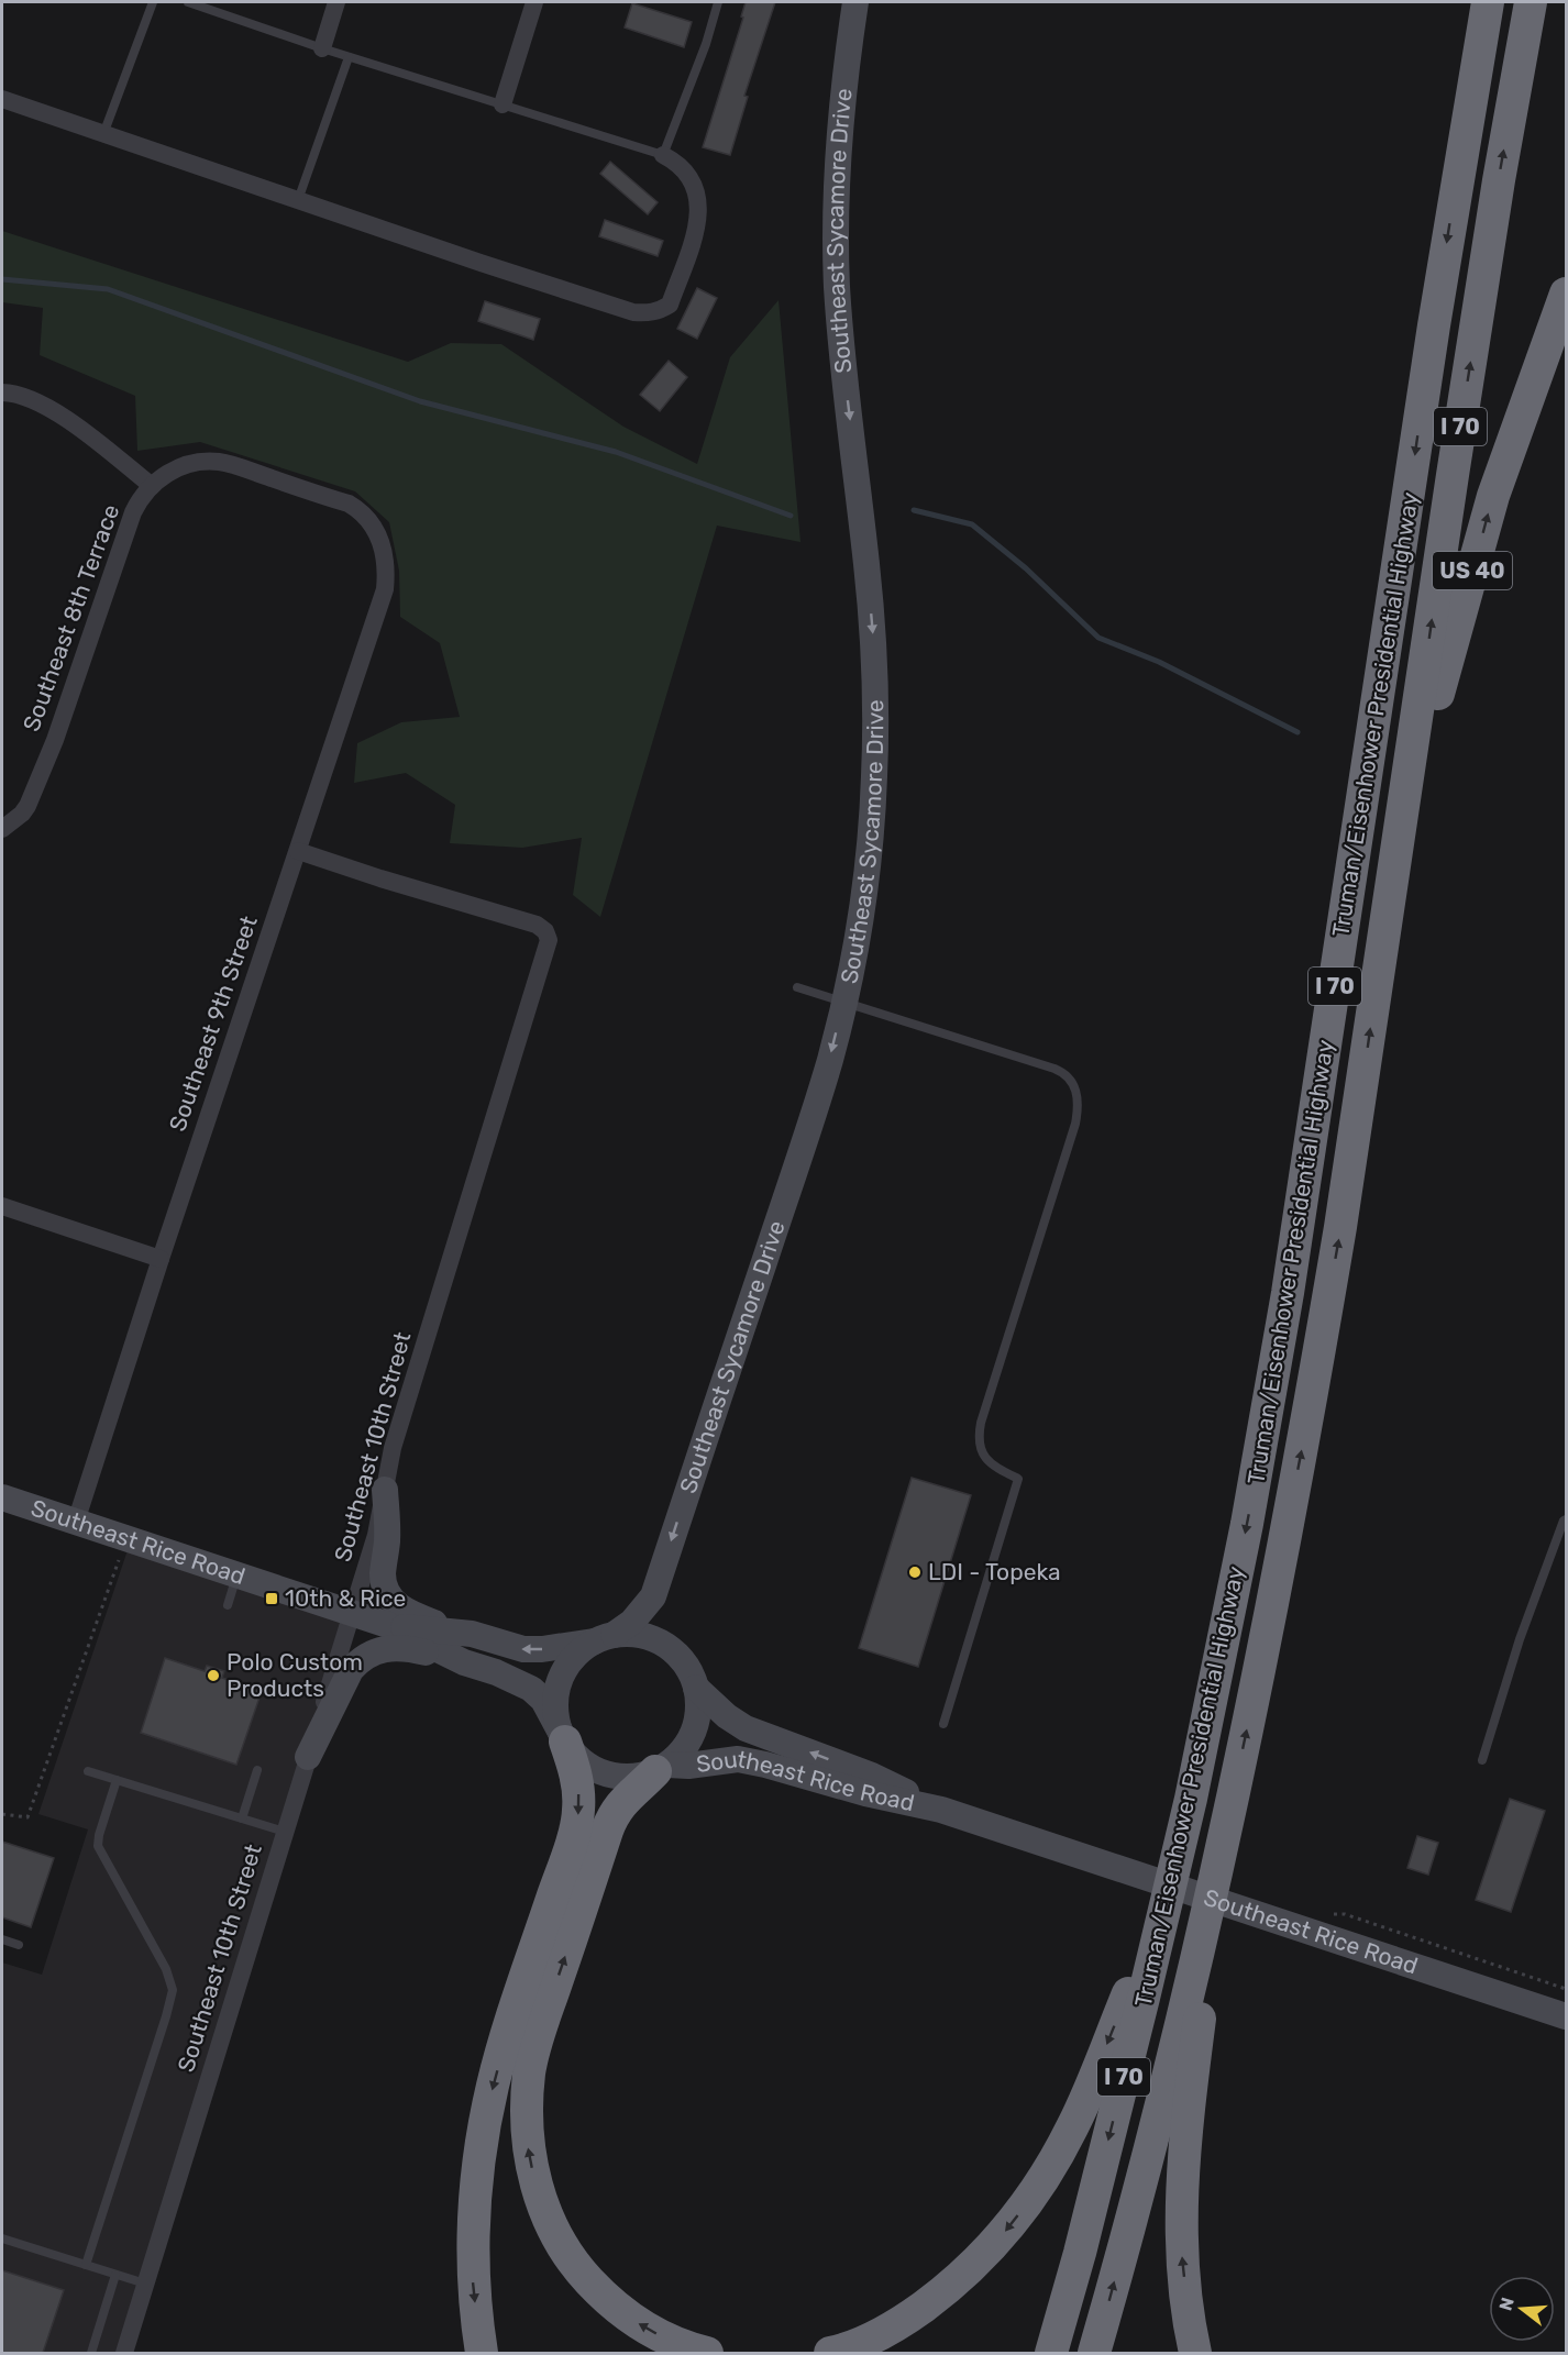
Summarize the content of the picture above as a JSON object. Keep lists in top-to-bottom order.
{
  "streets": {
    "highway": ["I 70", "US 40", "Truman/Eisenhower Presidential Highway"],
    "street": [
      "Southeast Sycamore Drive",
      "Southeast 8th Terrace",
      "Southeast 9th Street",
      "Southeast 10th Street",
      "Southeast Rice Road"
    ]
  },
  "crossings": [
    ["Southeast Sycamore Drive", "Southeast Rice Road"],
    ["US 40", "Truman/Eisenhower Presidential Highway"],
    ["Southeast 8th Terrace", "Southeast 9th Street"],
    ["Southeast 9th Street", "Southeast 10th Street"],
    ["Southeast 9th Street", "Southeast Rice Road"],
    ["Southeast 10th Street", "Southeast Rice Road"]
  ],
  "one_way": ["Southeast Sycamore Drive"],
  "places": {
    "other": ["LDI - Topeka", "Polo Custom Products"],
    "transit": ["10th & Rice"]
  },
  "north": "left"
}
